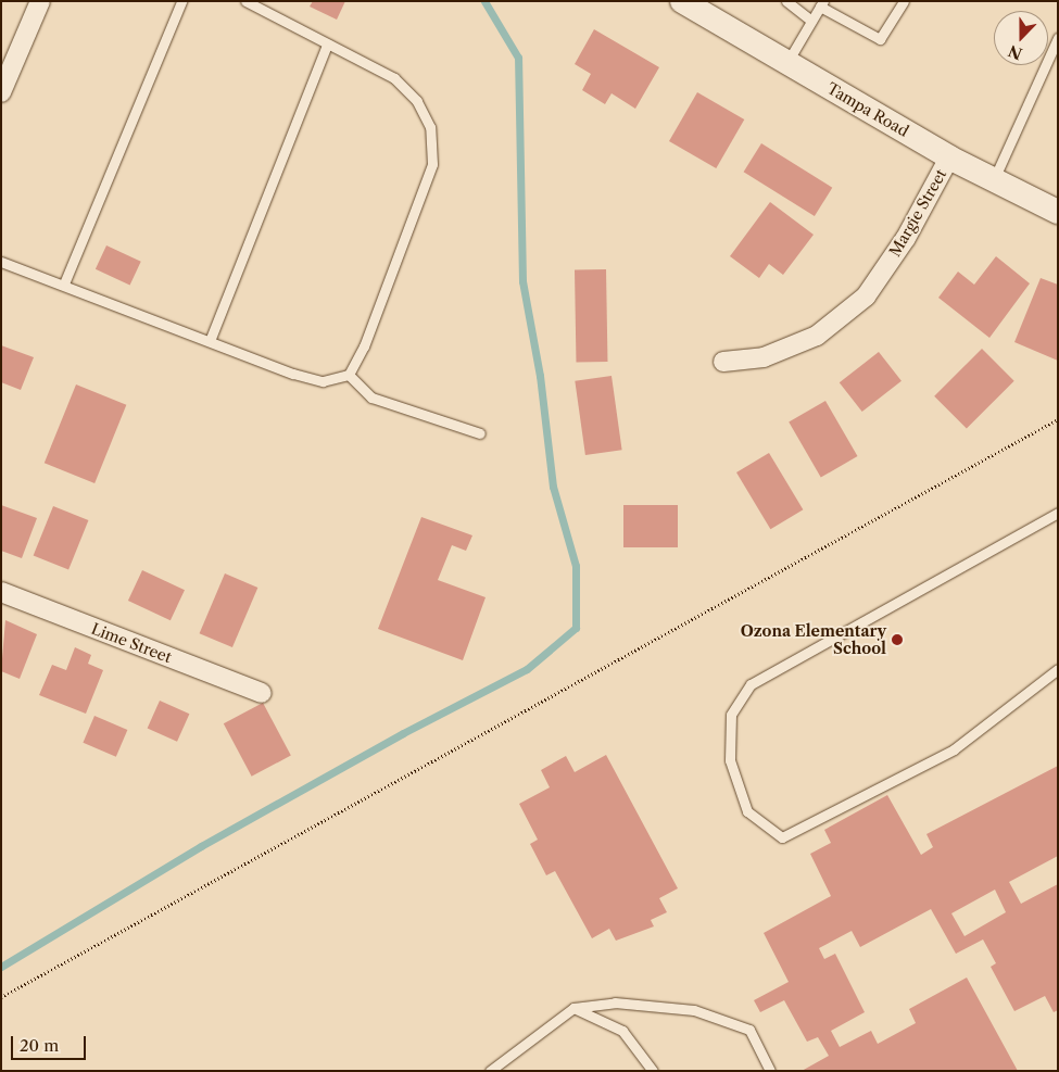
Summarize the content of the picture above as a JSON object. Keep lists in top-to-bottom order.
{
  "streets": {
    "street": ["Tampa Road", "Margie Street", "Lime Street"]
  },
  "crossings": [
    ["Tampa Road", "Margie Street"]
  ],
  "places": ["Ozona Elementary School"],
  "scale_bar": "20 m",
  "north": "bottom"
}
